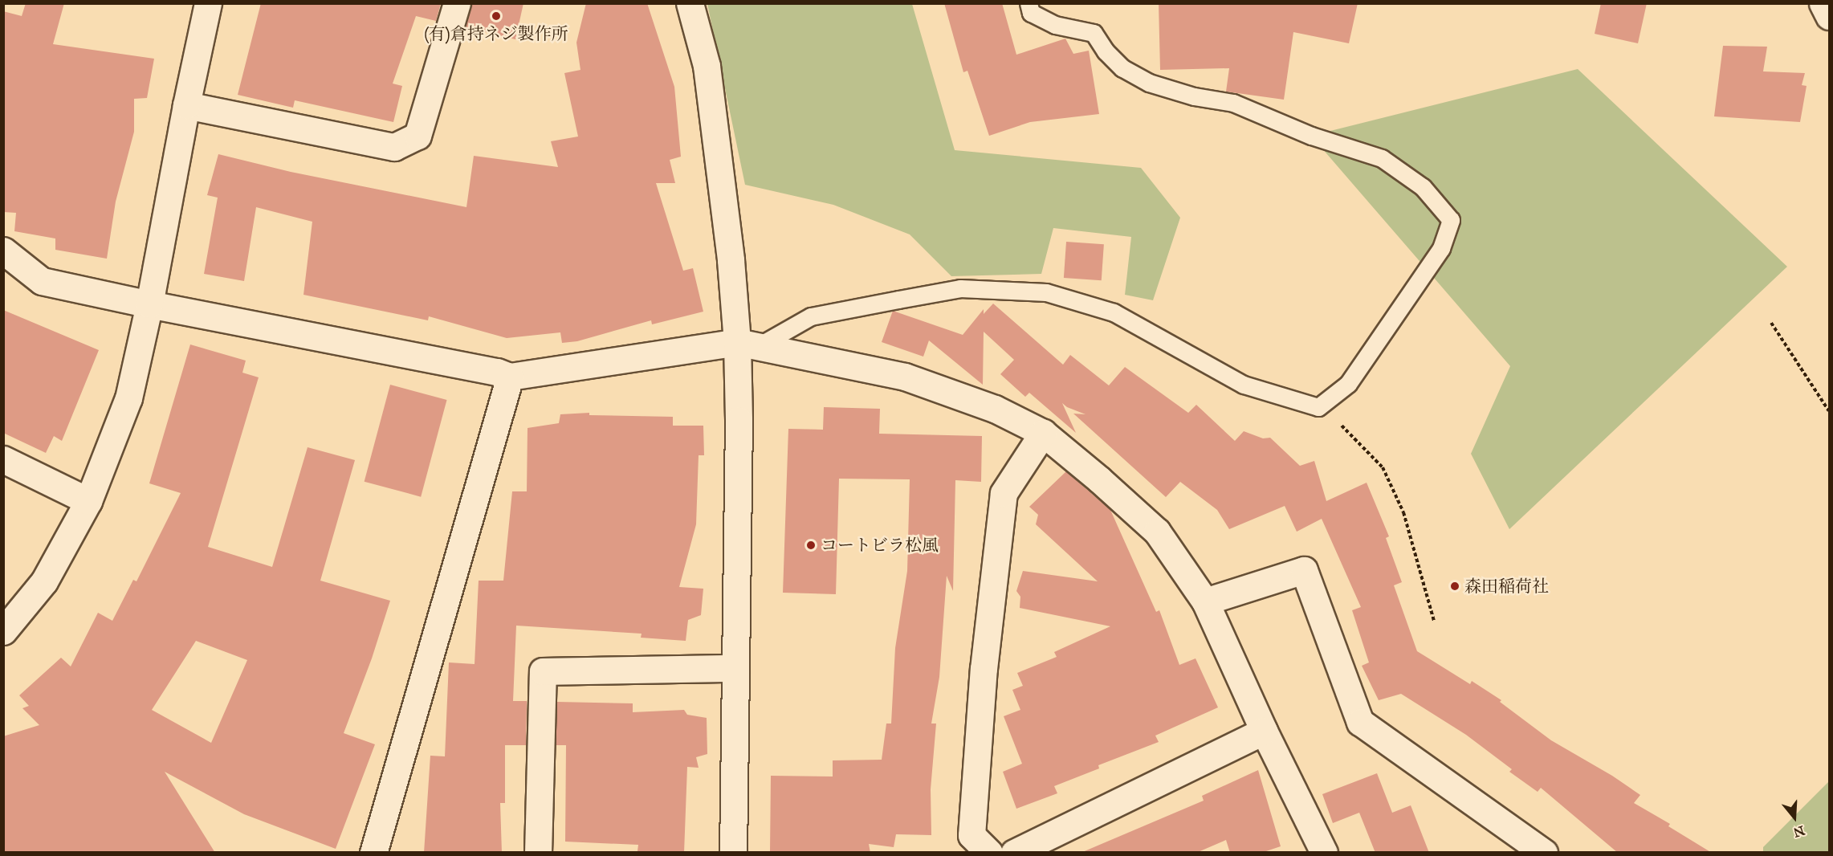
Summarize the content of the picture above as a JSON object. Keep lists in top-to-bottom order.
{
  "places": ["(有)倉持ネジ製作所", "コートビラ松風", "森田稲荷社"],
  "north": "bottom"
}
